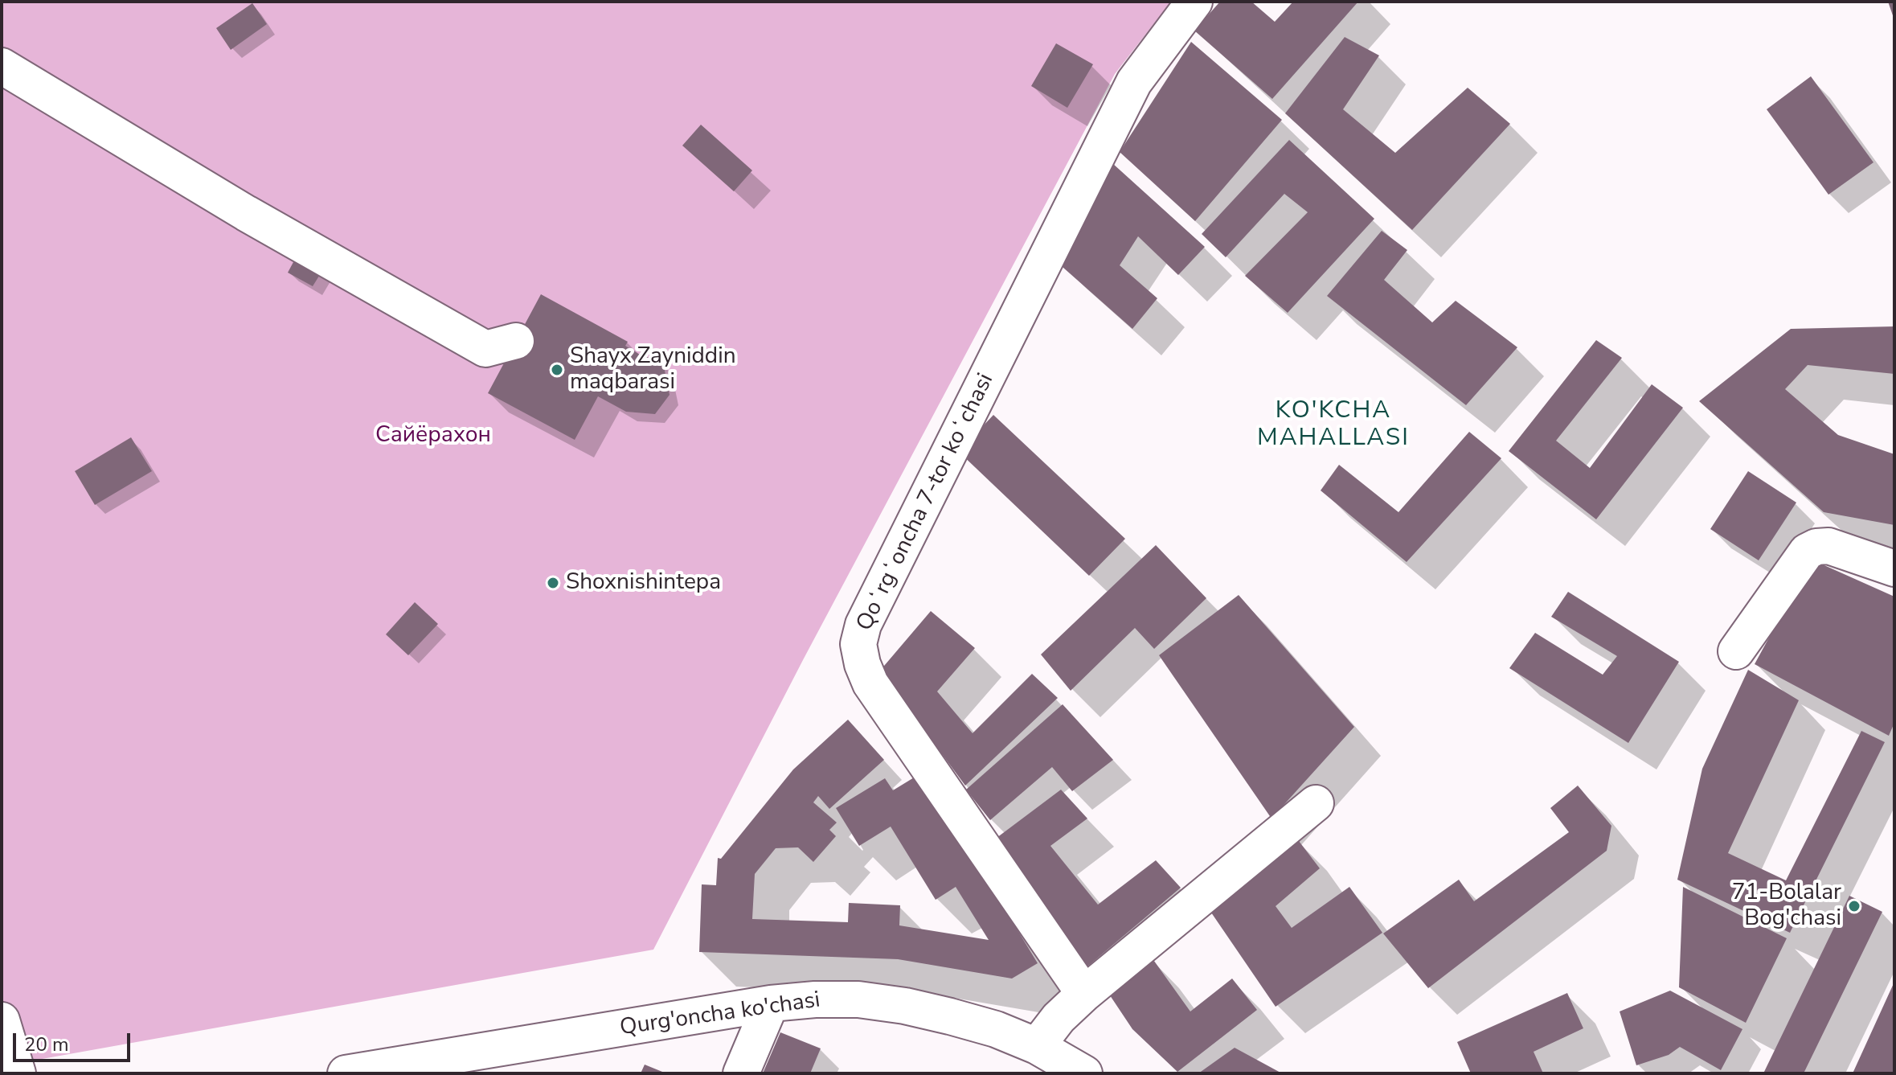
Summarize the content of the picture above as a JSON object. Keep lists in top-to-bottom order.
{
  "streets": {
    "street": ["Qoʻrgʻoncha 7-tor koʻchasi", "Qurg'oncha ko'chasi"]
  },
  "districts": ["KO'KCHA MAHALLASI"],
  "parks": ["Сайёрахон"],
  "places": ["Shayx Zayniddin maqbarasi", "Shoxnishintepa", "71-Bolalar Bog'chasi"],
  "scale_bar": "20 m"
}
